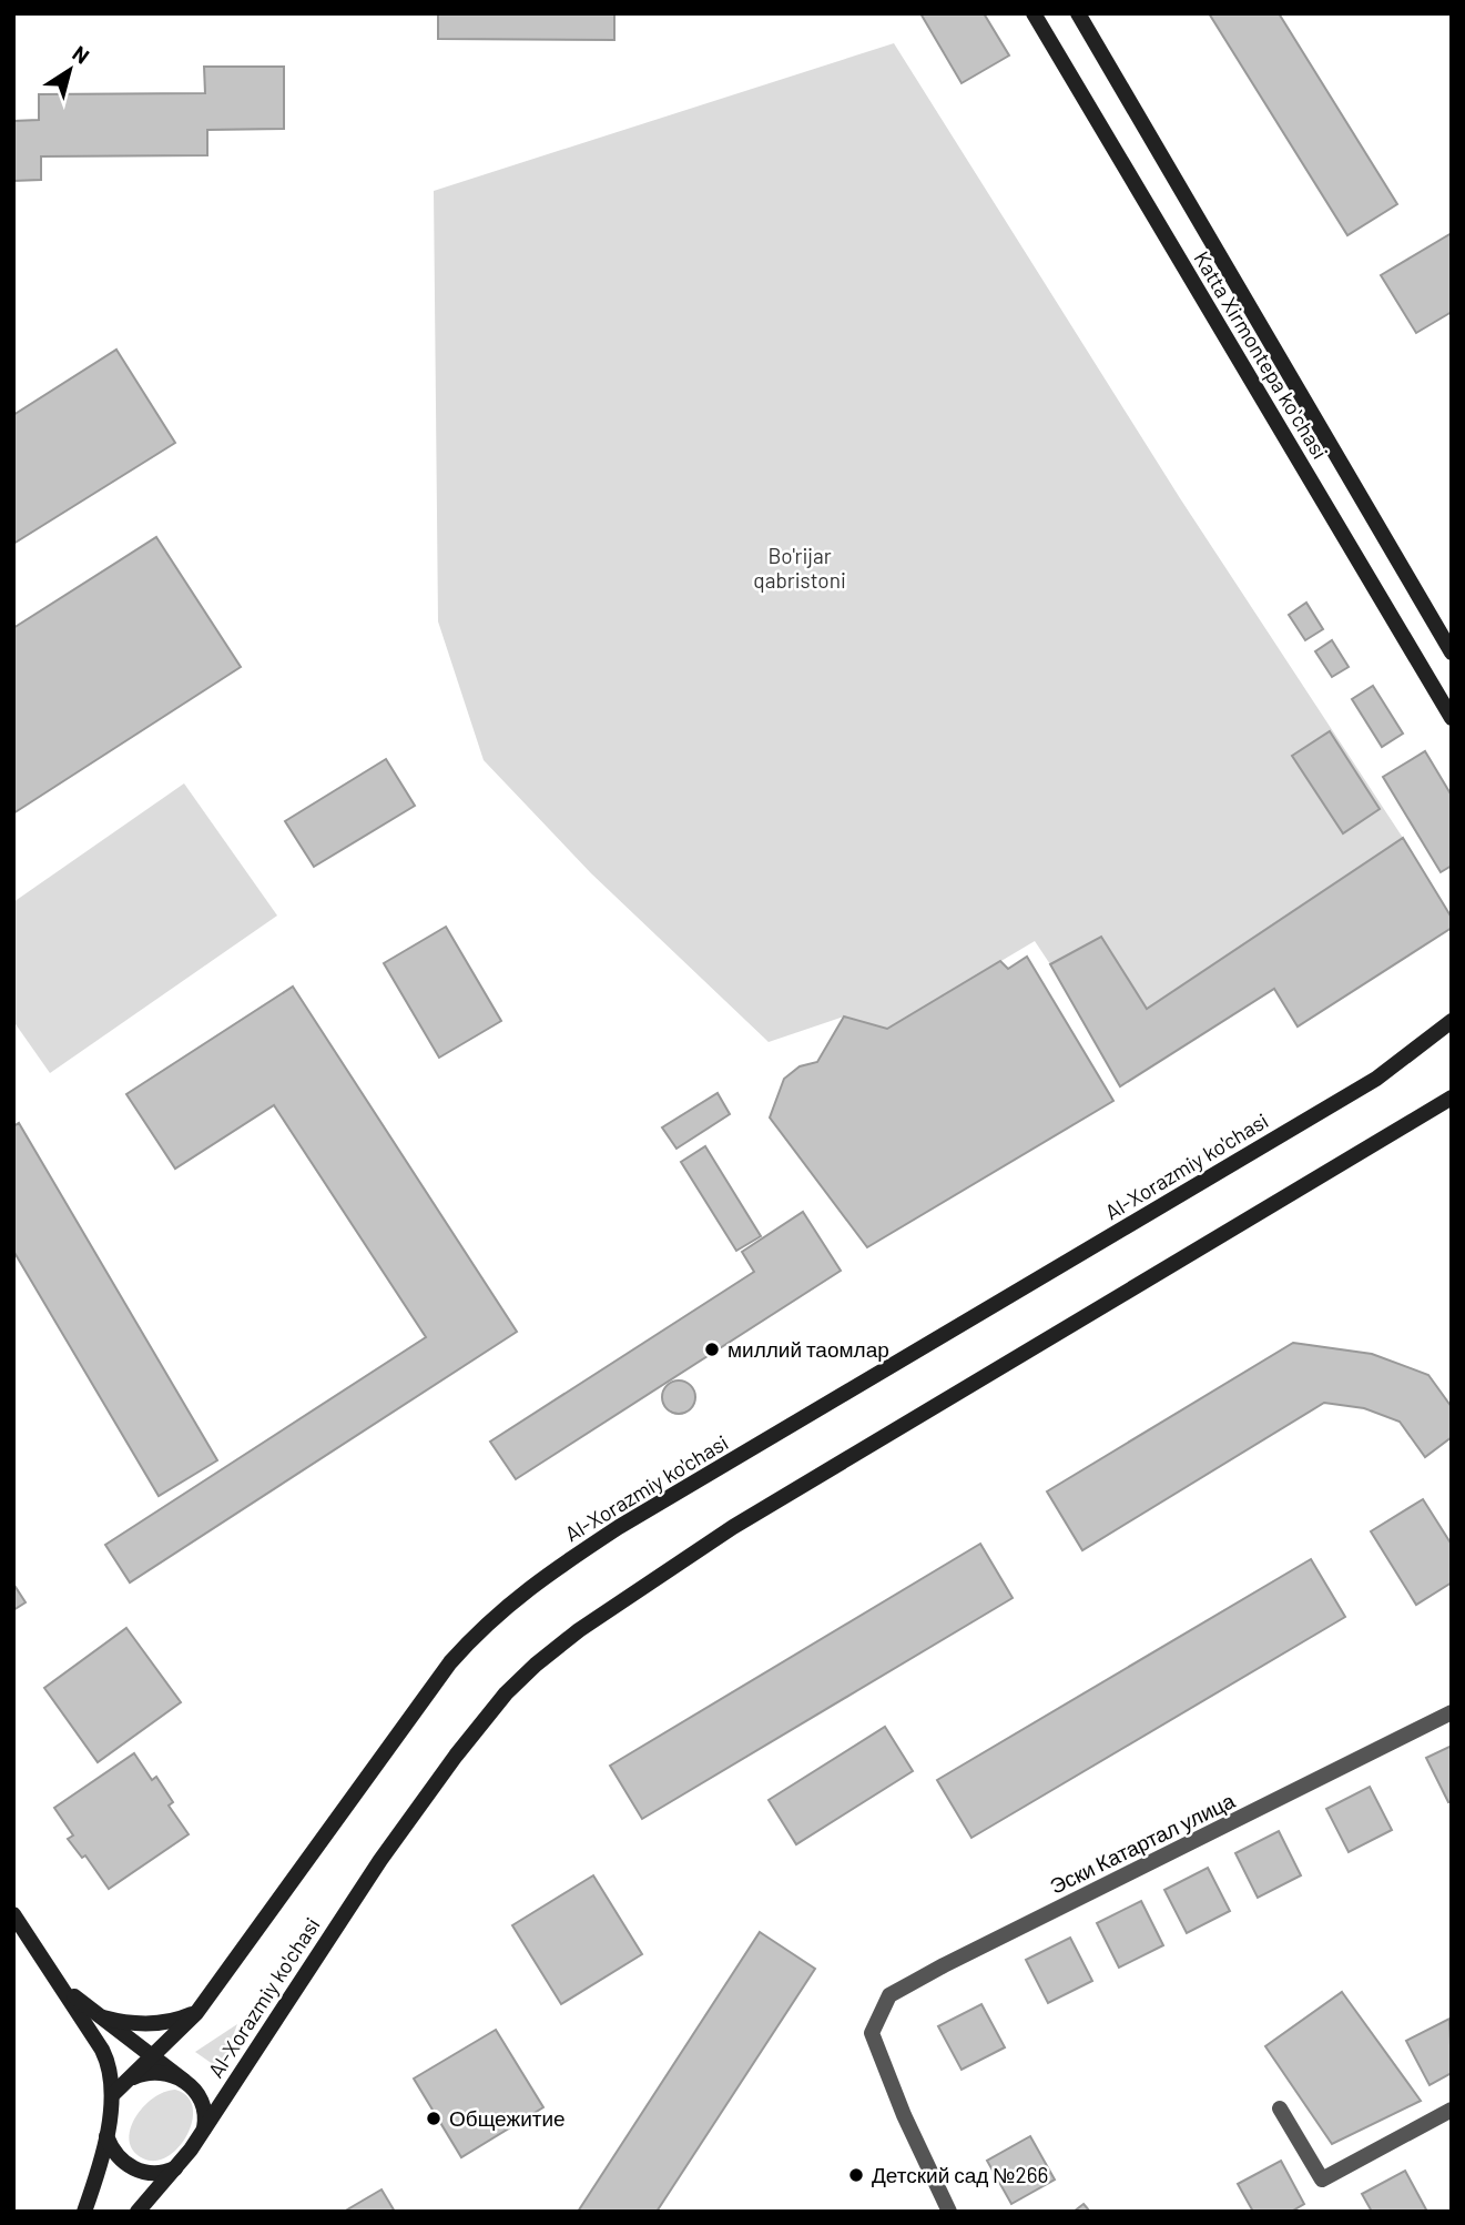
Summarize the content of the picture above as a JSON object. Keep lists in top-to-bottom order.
{
  "streets": {
    "main road": ["Katta Xirmontepa koʻchasi", "Al-Xorazmiy ko'chasi"],
    "street": ["Эски Катартал улица"]
  },
  "parks": ["Bo'rijar qabristoni"],
  "places": ["миллий таомлар", "Общежитие", "Детский сад №266"],
  "north": "top right"
}
